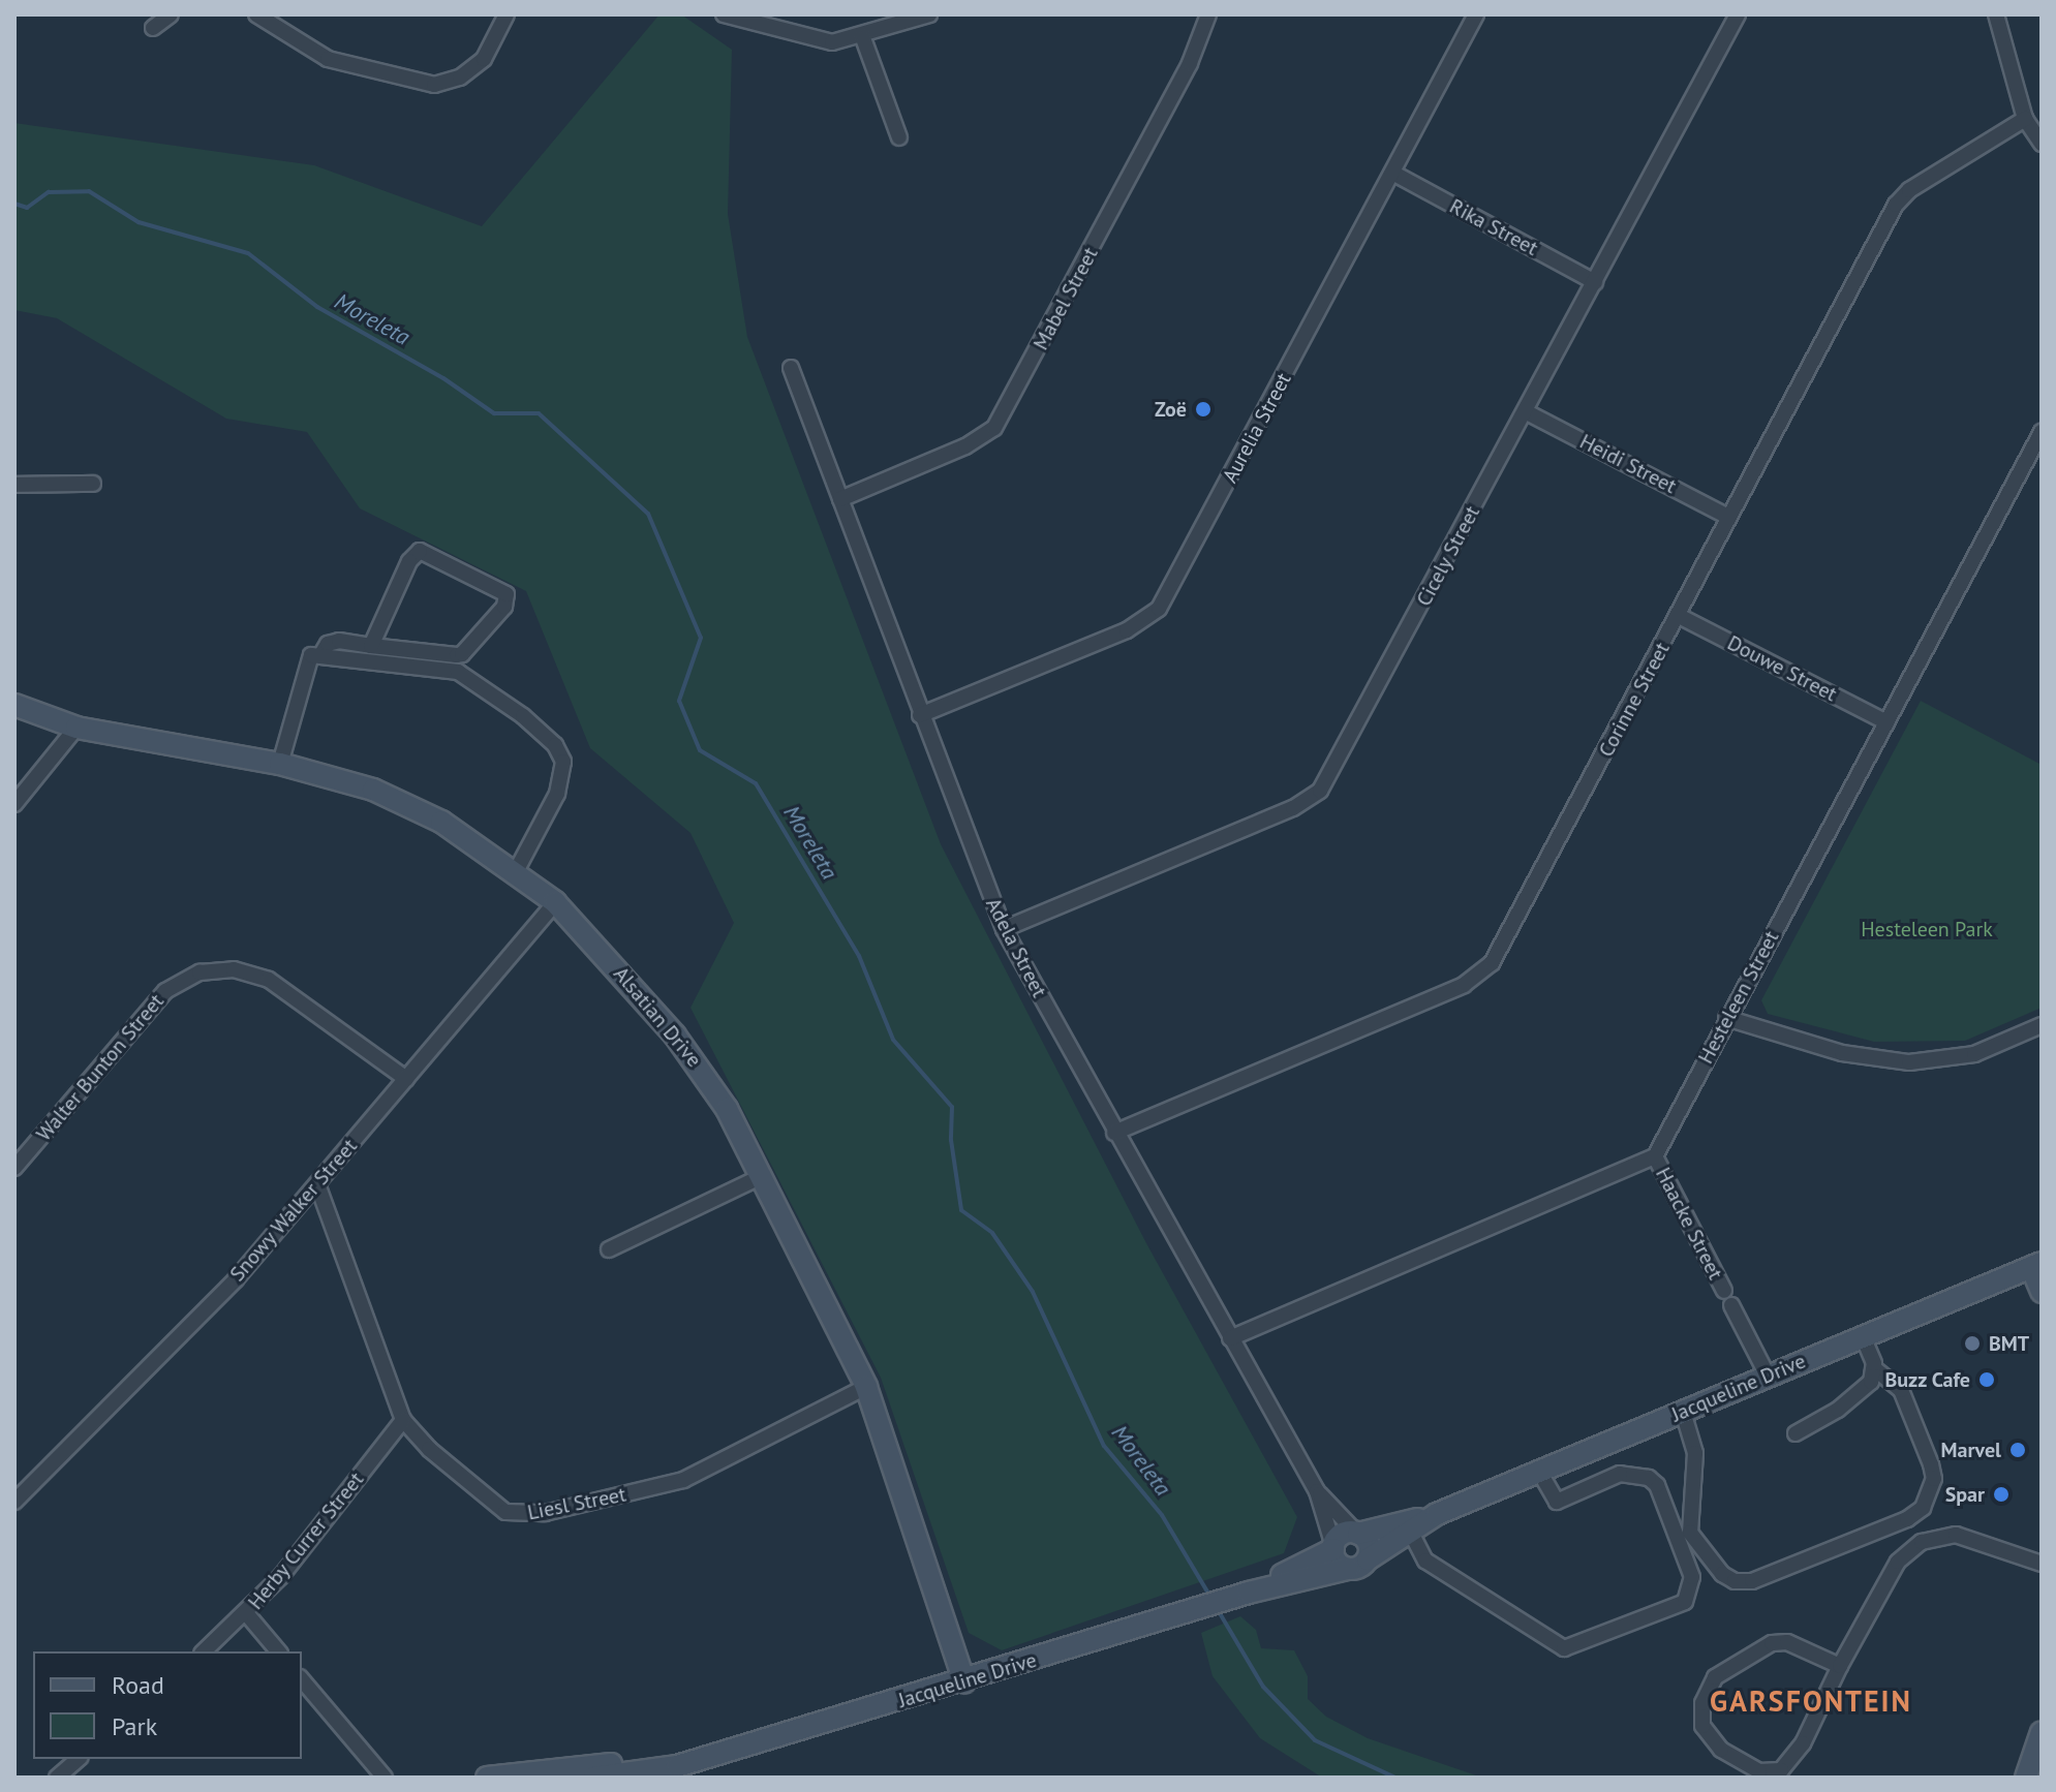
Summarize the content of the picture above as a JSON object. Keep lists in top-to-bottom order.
{
  "streets": {
    "street": [
      "Rika Street",
      "Mabel Street",
      "Aurelia Street",
      "Heidi Street",
      "Cicely Street",
      "Douwe Street",
      "Corinne Street",
      "Adela Street",
      "Hesteleen Street",
      "Alsatian Drive",
      "Walter Bunton Street",
      "Snowy Walker Street",
      "Haacke Street",
      "Jacqueline Drive",
      "Liesl Street",
      "Herby Currer Street"
    ]
  },
  "crossings": [
    ["Rika Street", "Aurelia Street"],
    ["Rika Street", "Cicely Street"],
    ["Mabel Street", "Adela Street"],
    ["Aurelia Street", "Adela Street"],
    ["Heidi Street", "Cicely Street"],
    ["Heidi Street", "Corinne Street"],
    ["Cicely Street", "Adela Street"],
    ["Douwe Street", "Corinne Street"],
    ["Douwe Street", "Hesteleen Street"],
    ["Corinne Street", "Adela Street"],
    ["Adela Street", "Jacqueline Drive"],
    ["Hesteleen Street", "Haacke Street"],
    ["Alsatian Drive", "Snowy Walker Street"],
    ["Alsatian Drive", "Jacqueline Drive"],
    ["Alsatian Drive", "Liesl Street"],
    ["Walter Bunton Street", "Snowy Walker Street"],
    ["Snowy Walker Street", "Liesl Street"],
    ["Haacke Street", "Jacqueline Drive"],
    ["Liesl Street", "Herby Currer Street"]
  ],
  "districts": ["GARSFONTEIN"],
  "water": ["Moreleta"],
  "parks": ["Hesteleen Park"],
  "places": [
    "Zoë",
    "BMT",
    "Buzz Cafe",
    "Marvel",
    "Spar"
  ],
  "legend": ["Road", "Park"]
}
